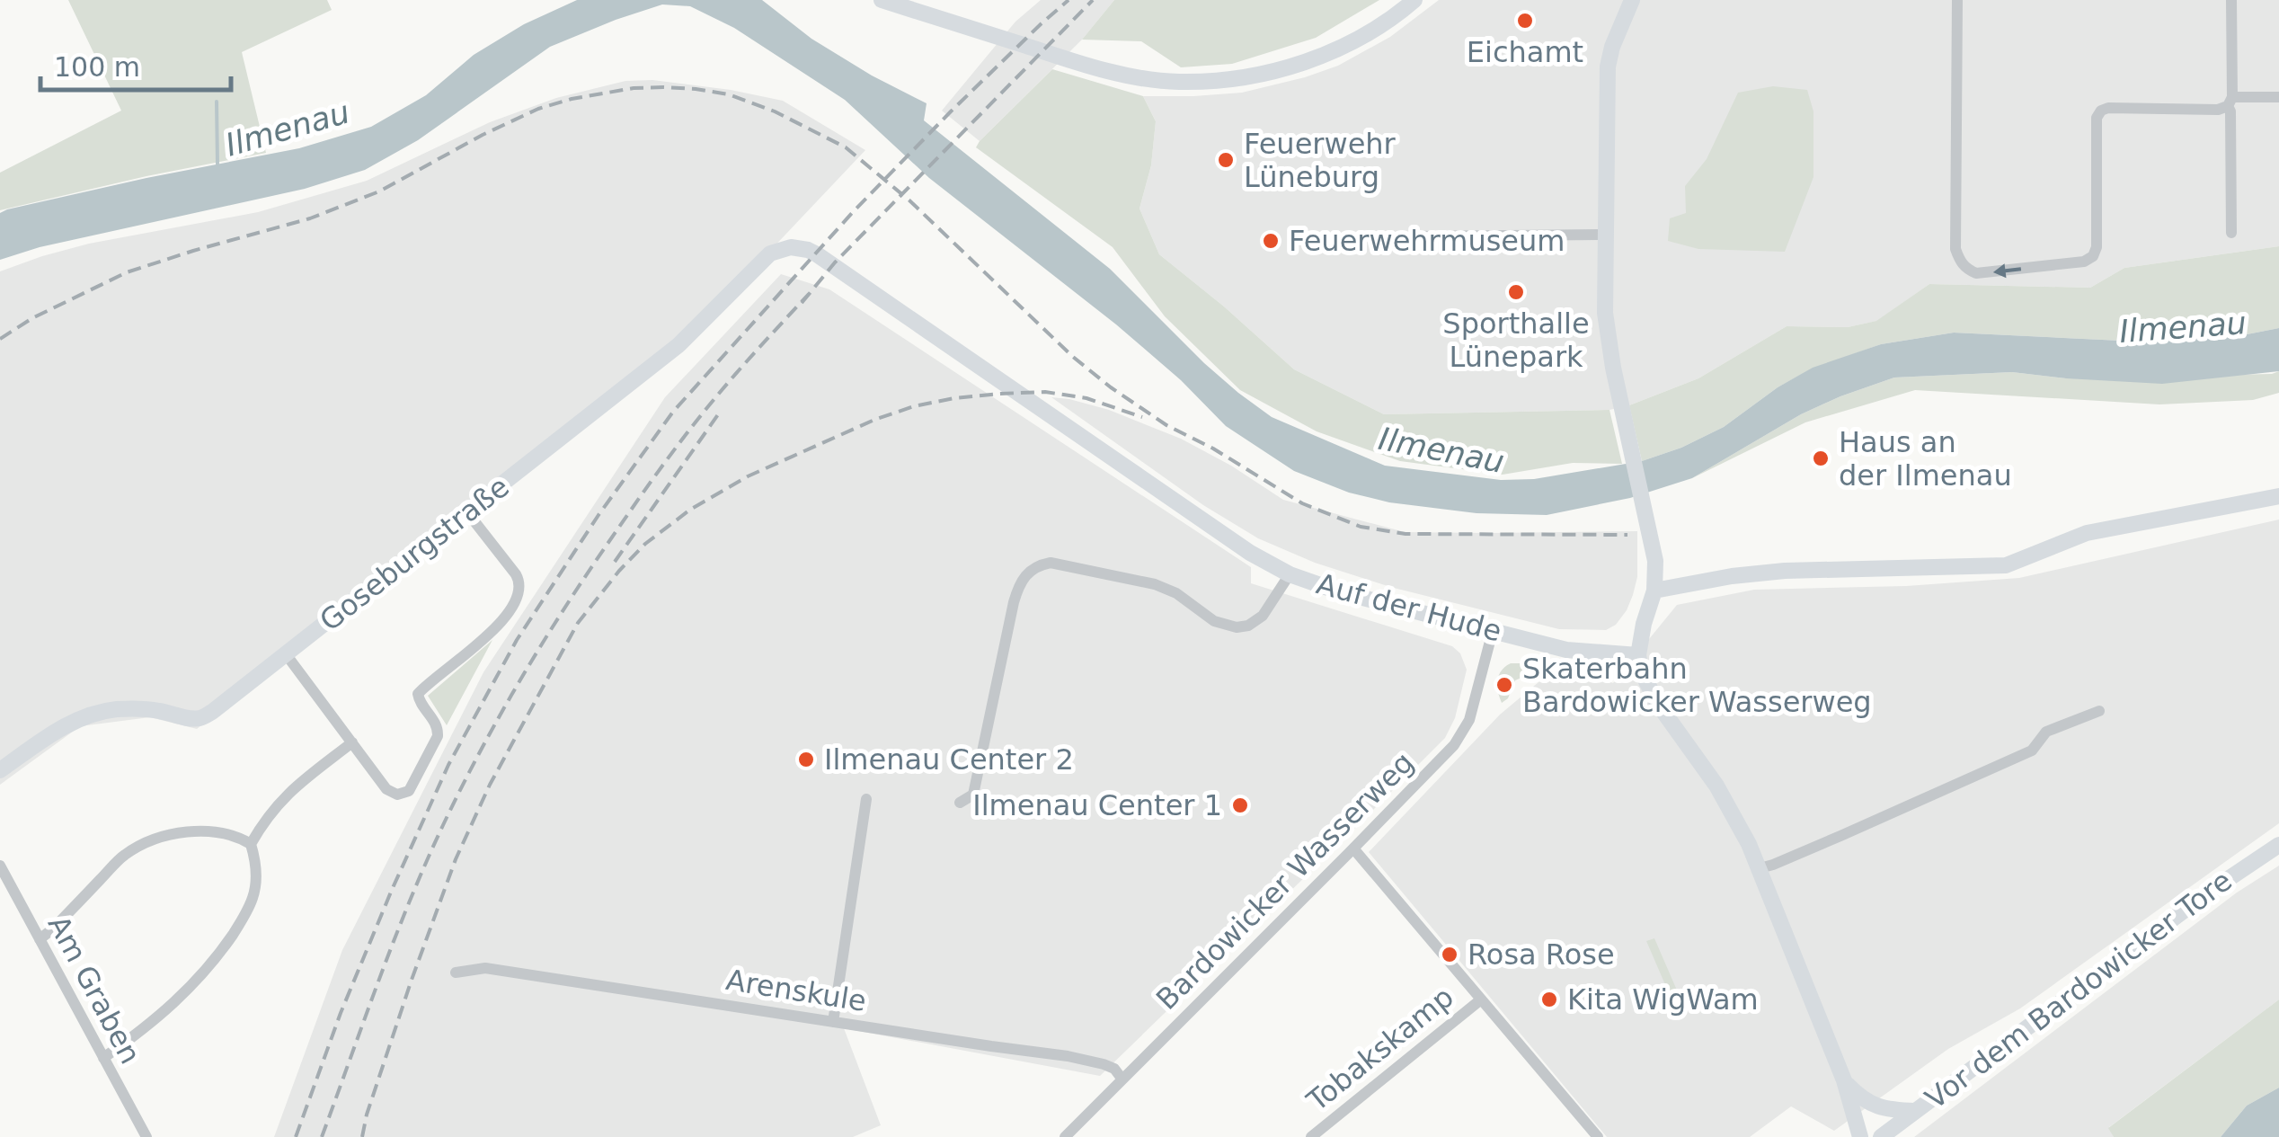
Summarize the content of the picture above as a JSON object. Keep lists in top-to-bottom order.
{
  "streets": {
    "street": [
      "Goseburgstraße",
      "Auf der Hude",
      "Bardowicker Wasserweg",
      "Am Graben",
      "Vor dem Bardowicker Tore",
      "Arenskule",
      "Tobakskamp"
    ]
  },
  "crossings": [
    ["Goseburgstraße", "Auf der Hude"],
    ["Auf der Hude", "Bardowicker Wasserweg"],
    ["Bardowicker Wasserweg", "Arenskule"]
  ],
  "water": ["Ilmenau"],
  "places": [
    "Eichamt",
    "Feuerwehr Lüneburg",
    "Feuerwehrmuseum",
    "Sporthalle Lünepark",
    "Haus an der Ilmenau",
    "Skaterbahn Bardowicker Wasserweg",
    "Ilmenau Center 2",
    "Ilmenau Center 1",
    "Rosa Rose",
    "Kita WigWam"
  ],
  "scale_bar": "100 m"
}
